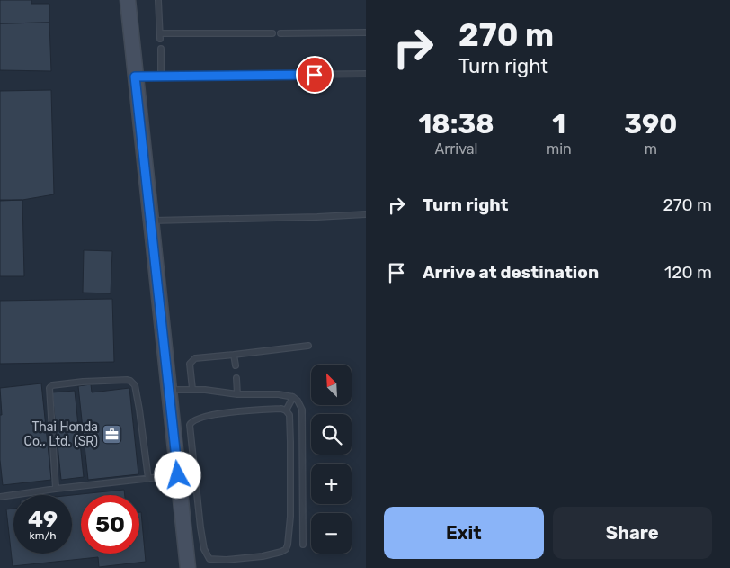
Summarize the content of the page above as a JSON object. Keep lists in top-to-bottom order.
{
  "places": {
    "office": ["Thai Honda Co., Ltd. (SR)"]
  },
  "north": "top left",
  "page": {
    "turn": ["270 m", "Turn right"],
    "eta": [
      "18:38",
      "Arrival",
      "1",
      "min",
      "390",
      "m"
    ],
    "list": [
      {
        "name": "Turn right",
        "value": "270 m"
      },
      {
        "name": "Arrive at destination",
        "value": "120 m"
      }
    ],
    "map_buttons": ["+", "−"],
    "speed": "49 km/h",
    "limit": "50",
    "buttons": ["Exit", "Share"]
  }
}
